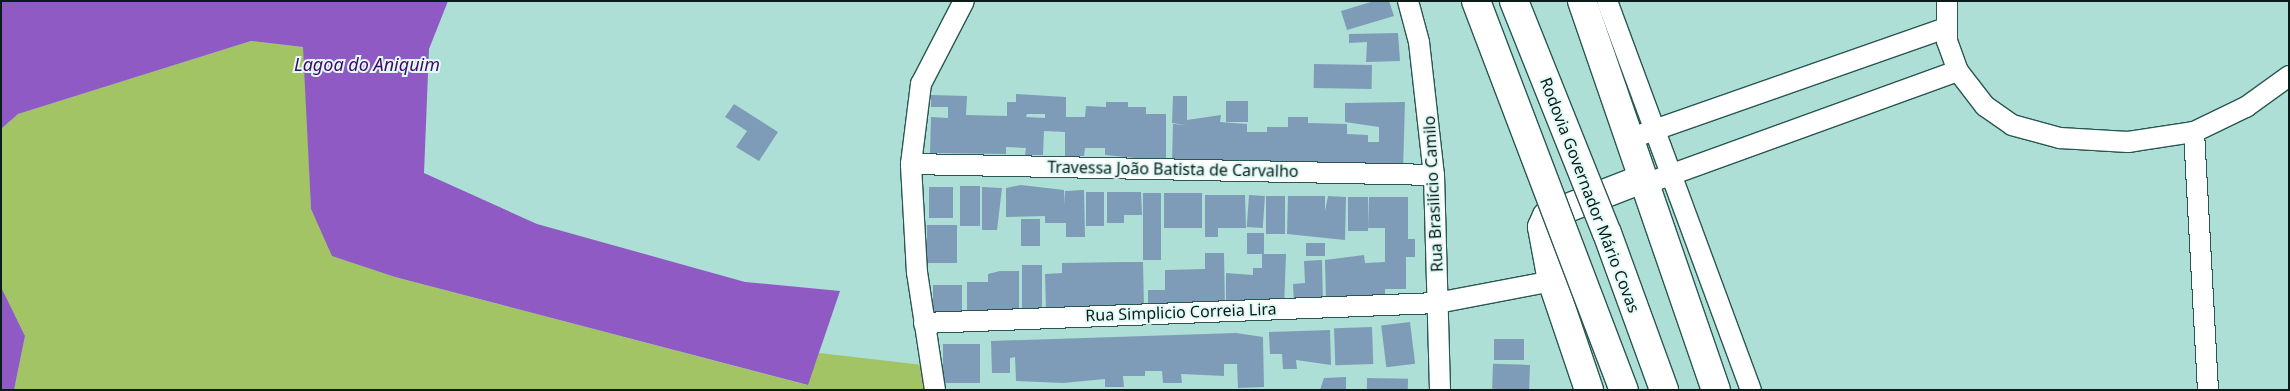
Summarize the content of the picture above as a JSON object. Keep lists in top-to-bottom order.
{
  "streets": {
    "main road": ["Rodovia Governador Mário Covas"],
    "street": ["Travessa João Batista de Carvalho", "Rua Brasilício Camilo", "Rua Simplicio Correia Lira"]
  },
  "crossings": [
    ["Travessa João Batista de Carvalho", "Rua Brasilício Camilo"],
    ["Rua Brasilício Camilo", "Rua Simplicio Correia Lira"]
  ],
  "water": ["Lagoa do Aniquim"]
}
